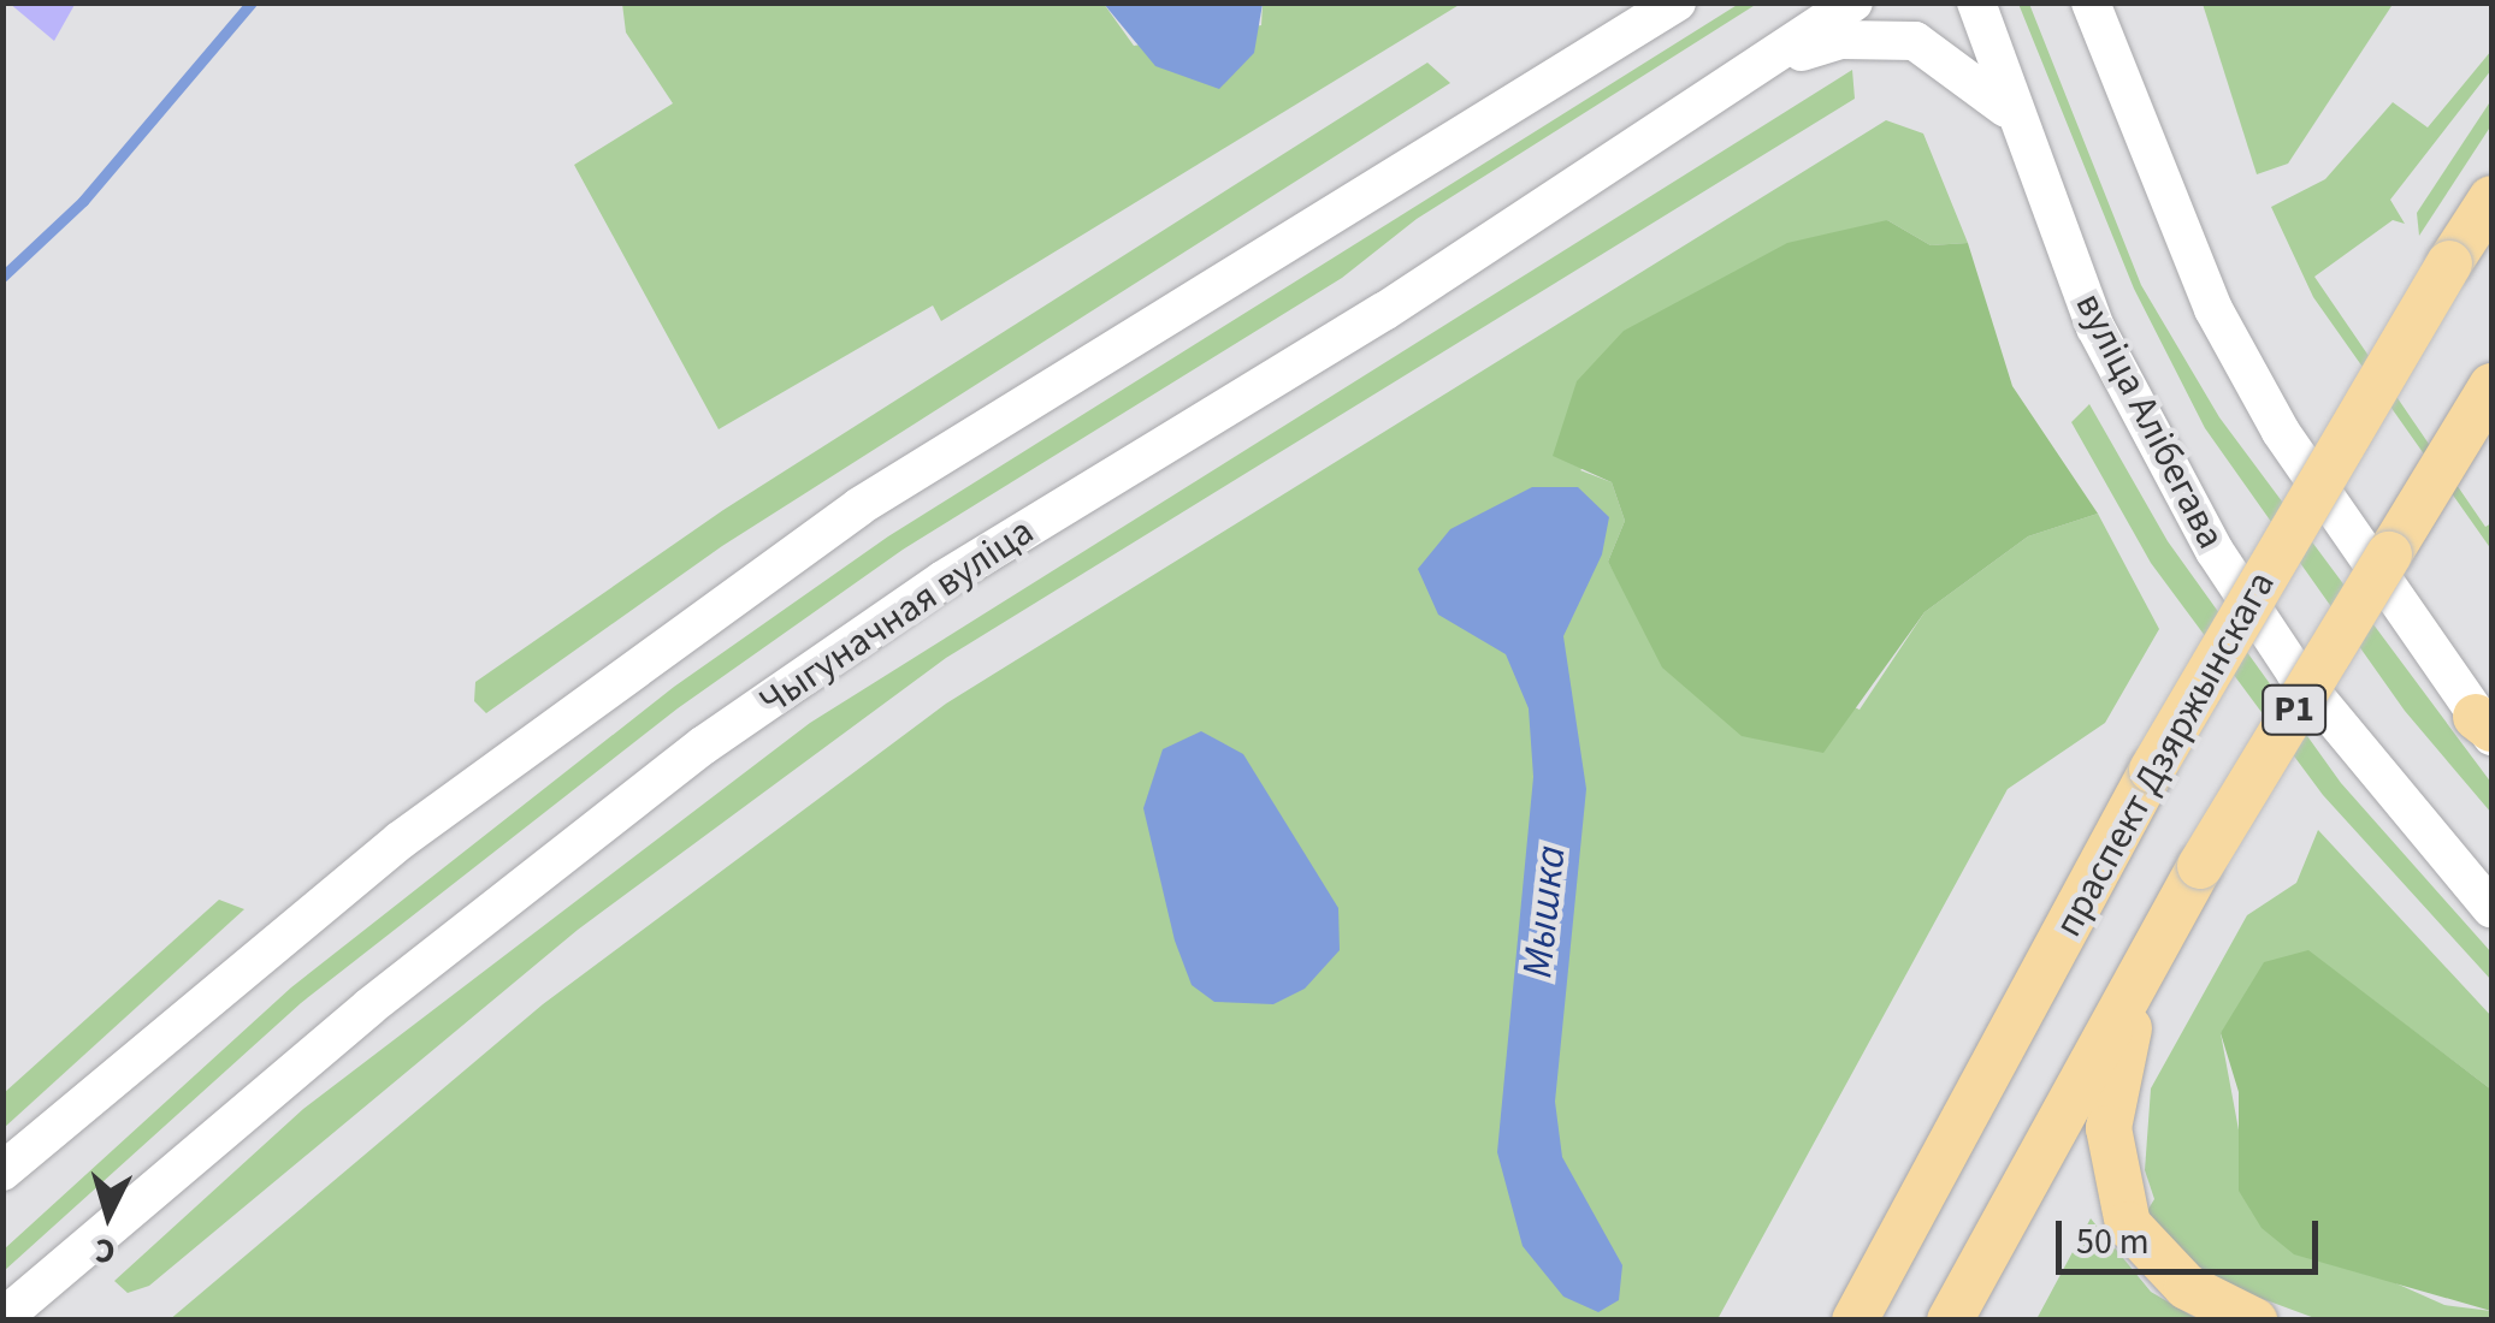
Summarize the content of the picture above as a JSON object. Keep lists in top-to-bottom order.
{
  "streets": {
    "main road": [
      "вуліца Алібегава",
      "Чыгуначная вуліца",
      "Р1",
      "праспект Дзяржынскага"
    ]
  },
  "water": ["Мышка"],
  "scale_bar": "50 m",
  "north": "bottom"
}
